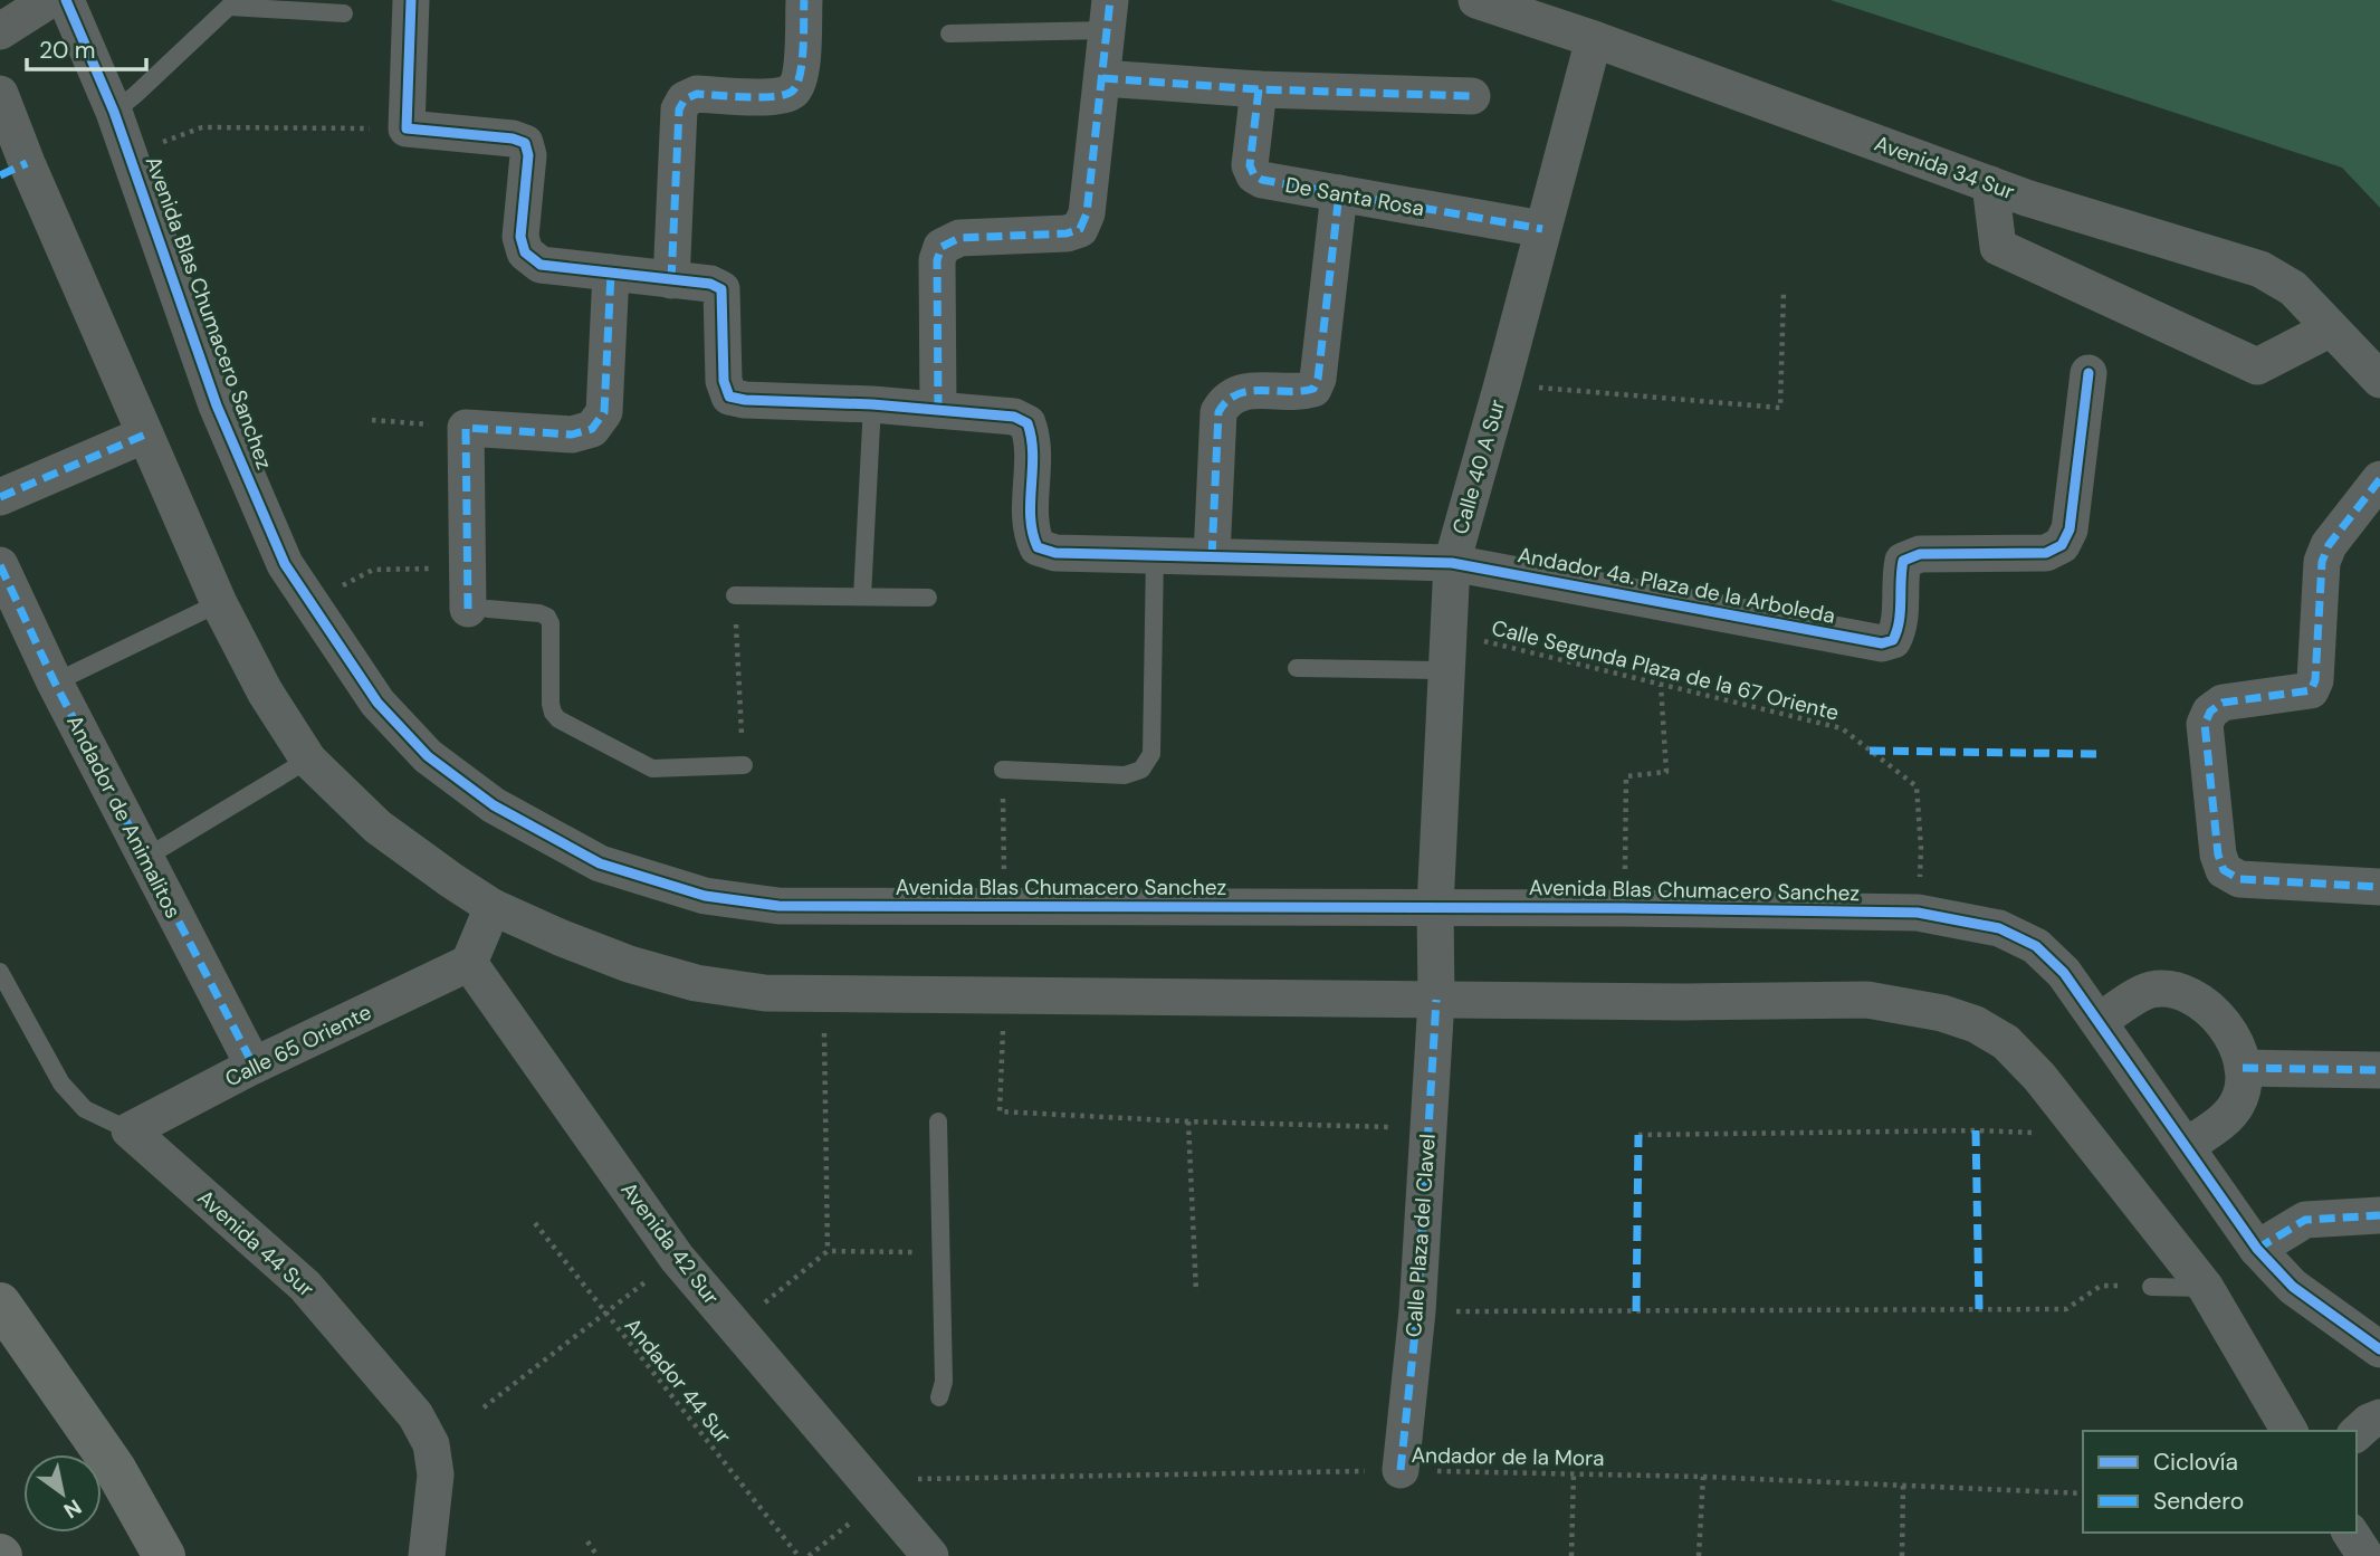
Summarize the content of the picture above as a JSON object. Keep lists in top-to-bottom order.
{
  "streets": {
    "street": [
      "Avenida 34 Sur",
      "De Santa Rosa",
      "Avenida Blas Chumacero Sanchez",
      "Calle 40 A Sur",
      "Andador 4a. Plaza de la Arboleda",
      "Andador de Animalitos",
      "Calle 65 Oriente",
      "Calle Plaza del Clavel",
      "Avenida 44 Sur",
      "Avenida 42 Sur"
    ],
    "path": ["Calle Segunda Plaza de la 67 Oriente", "Andador 44 Sur", "Andador de la Mora"]
  },
  "crossings": [
    ["Avenida 34 Sur", "Calle 40 A Sur"],
    ["De Santa Rosa", "Calle 40 A Sur"],
    ["Avenida Blas Chumacero Sanchez", "Calle 40 A Sur"],
    ["Avenida Blas Chumacero Sanchez", "Calle Segunda Plaza de la 67 Oriente"],
    ["Calle 40 A Sur", "Andador 4a. Plaza de la Arboleda"],
    ["Calle 40 A Sur", "Calle Segunda Plaza de la 67 Oriente"],
    ["Calle 40 A Sur", "Calle Plaza del Clavel"],
    ["Andador de Animalitos", "Calle 65 Oriente"],
    ["Calle 65 Oriente", "Avenida 44 Sur"],
    ["Calle 65 Oriente", "Avenida 42 Sur"],
    ["Calle Plaza del Clavel", "Andador de la Mora"]
  ],
  "legend": ["Ciclovía", "Sendero"],
  "scale_bar": "20 m",
  "north": "bottom right"
}
